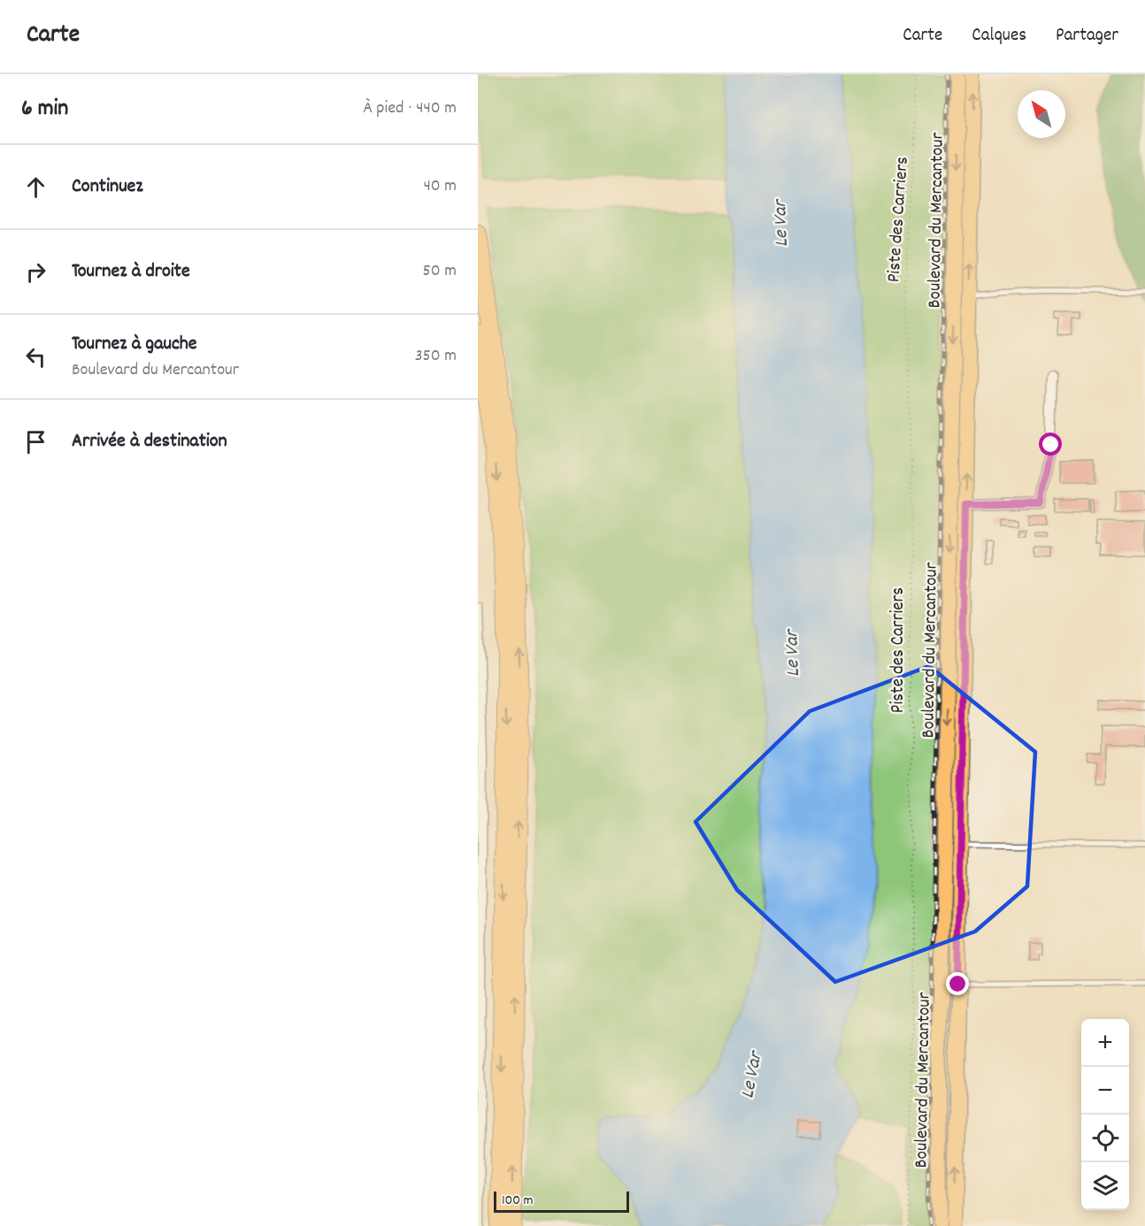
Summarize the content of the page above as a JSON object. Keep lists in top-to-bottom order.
{
  "streets": {
    "main road": ["Boulevard du Mercantour"],
    "path": ["Piste des Carriers"]
  },
  "water": ["Le Var"],
  "scale_bar": "100 m",
  "north": "top left",
  "page": {
    "header": "Carte",
    "nav": ["Carte", "Calques", "Partager"],
    "heading": ["6 min", "À pied · 440 m"],
    "list": [
      ["Continuez", "40 m"],
      ["Tournez à droite", "50 m"],
      ["Tournez à gauche", "Boulevard du Mercantour", "350 m"],
      "Arrivée à destination"
    ],
    "map_buttons": ["+", "−"],
    "scale": "100 m"
  }
}
